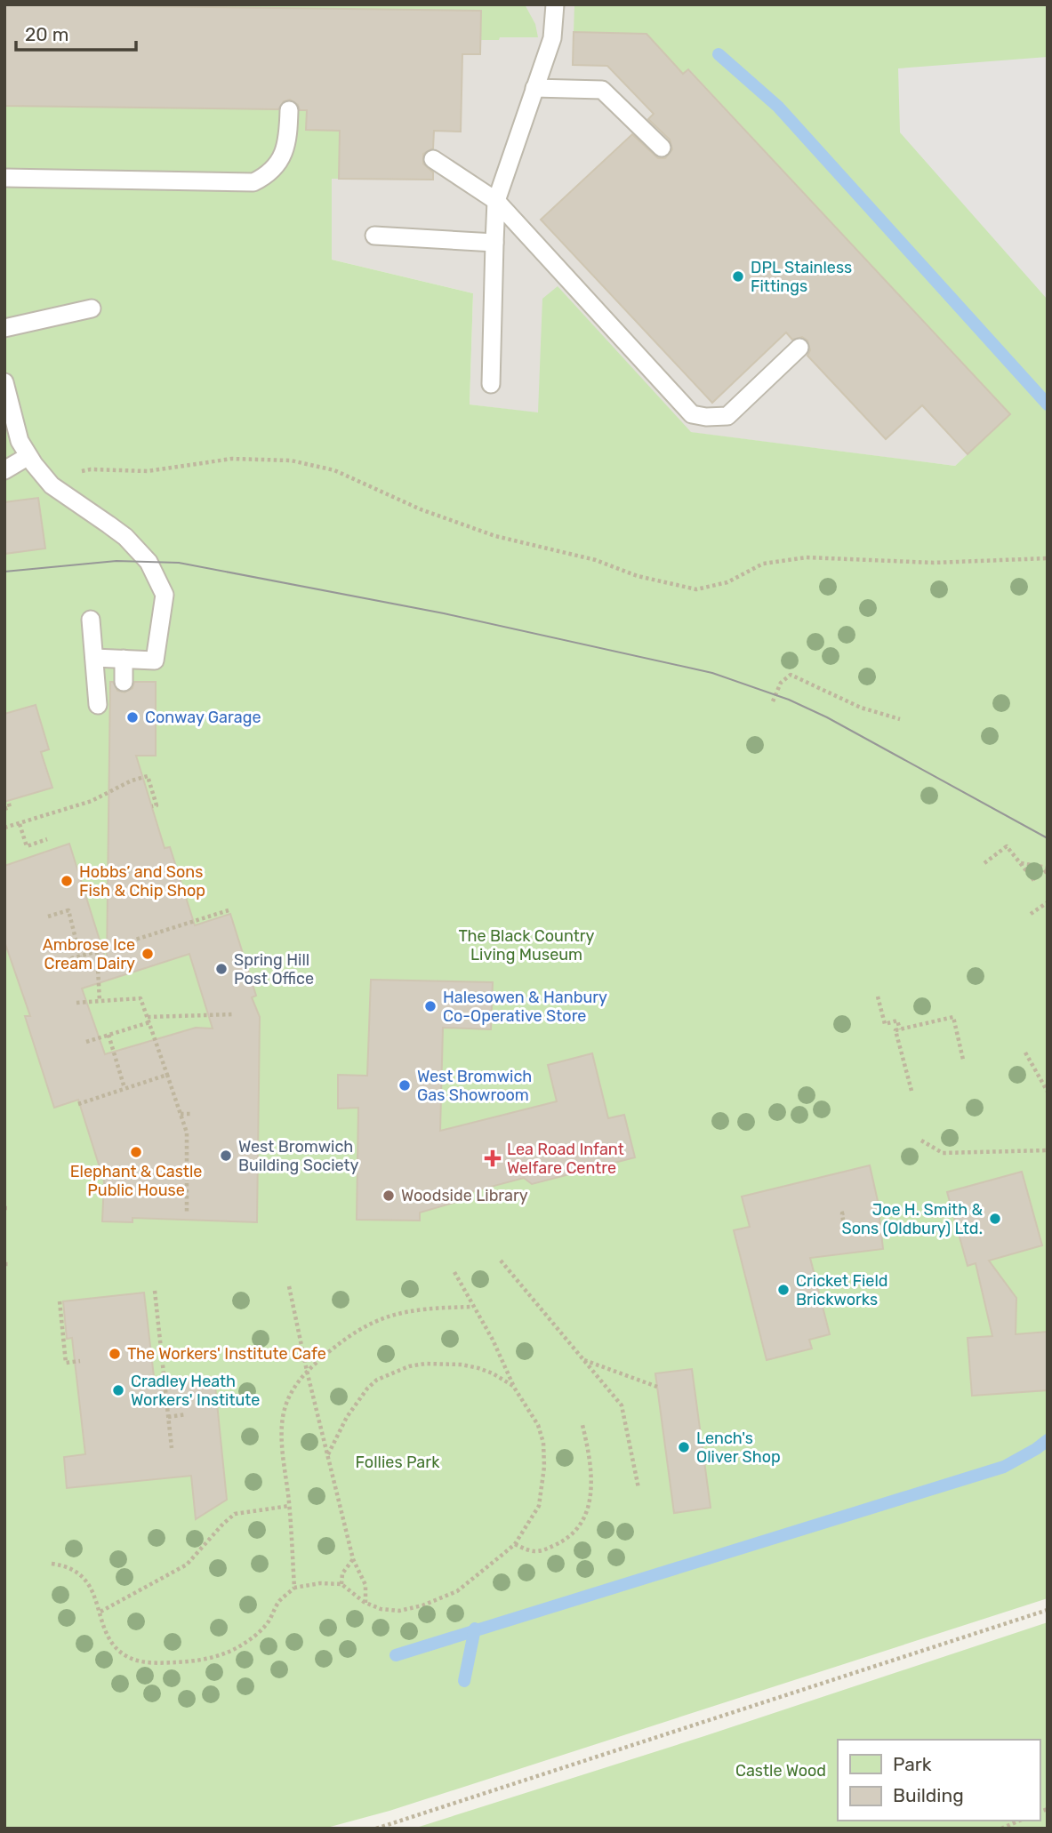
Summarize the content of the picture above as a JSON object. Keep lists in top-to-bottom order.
{
  "parks": ["The Black Country Living Museum", "Follies Park", "Castle Wood"],
  "places": {
    "other": [
      "DPL Stainless Fittings",
      "Conway Garage",
      "Hobbs’ and Sons Fish & Chip Shop",
      "Ambrose Ice Cream Dairy",
      "Spring Hill Post Office",
      "Halesowen & Hanbury Co-Operative Store",
      "West Bromwich Gas Showroom",
      "Elephant & Castle Public House",
      "West Bromwich Building Society",
      "Woodside Library",
      "Joe H. Smith & Sons (Oldbury) Ltd.",
      "Cricket Field Brickworks",
      "The Workers' Institute Cafe",
      "Cradley Heath Workers' Institute",
      "Lench's Oliver Shop"
    ],
    "health": ["Lea Road Infant Welfare Centre"]
  },
  "legend": ["Park", "Building"],
  "scale_bar": "20 m"
}
